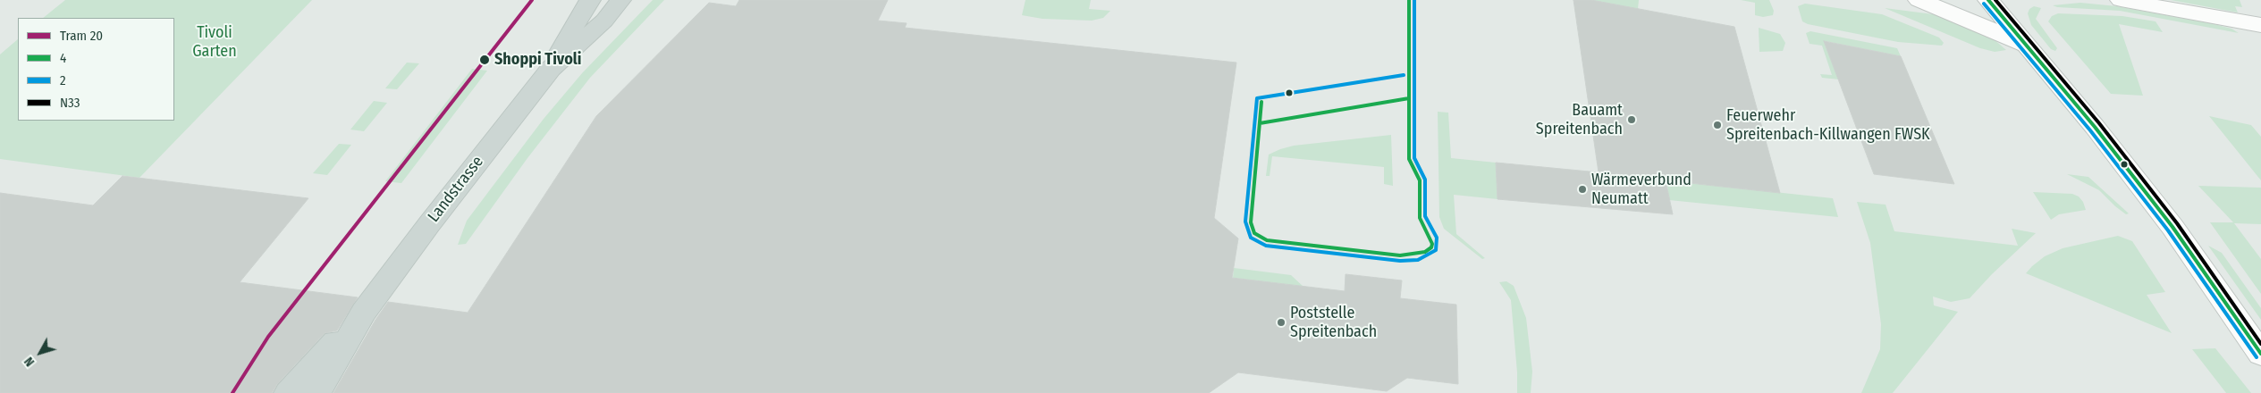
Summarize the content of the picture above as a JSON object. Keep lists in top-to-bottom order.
{
  "streets": {
    "main road": ["Landstrasse"]
  },
  "parks": ["Tivoli Garten"],
  "places": [
    "Shoppi Tivoli",
    "Bauamt Spreitenbach",
    "Feuerwehr Spreitenbach-Killwangen FWSK",
    "Wärmeverbund Neumatt",
    "Poststelle Spreitenbach"
  ],
  "lines": [
    "tram line 20",
    "transit line 4",
    "transit line 2",
    "transit line N33"
  ],
  "legend": [
    "Tram 20",
    "4",
    "2",
    "N33"
  ],
  "north": "bottom left"
}
